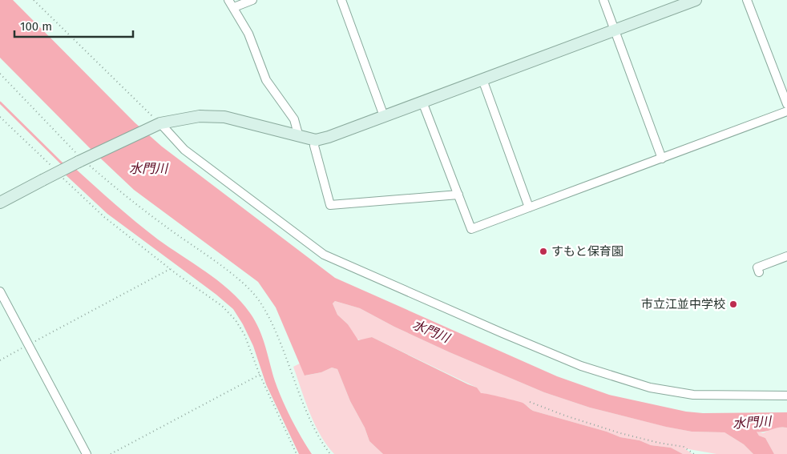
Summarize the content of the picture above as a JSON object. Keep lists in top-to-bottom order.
{
  "water": ["水門川"],
  "places": ["すもと保育園", "市立江並中学校"],
  "scale_bar": "100 m"
}
